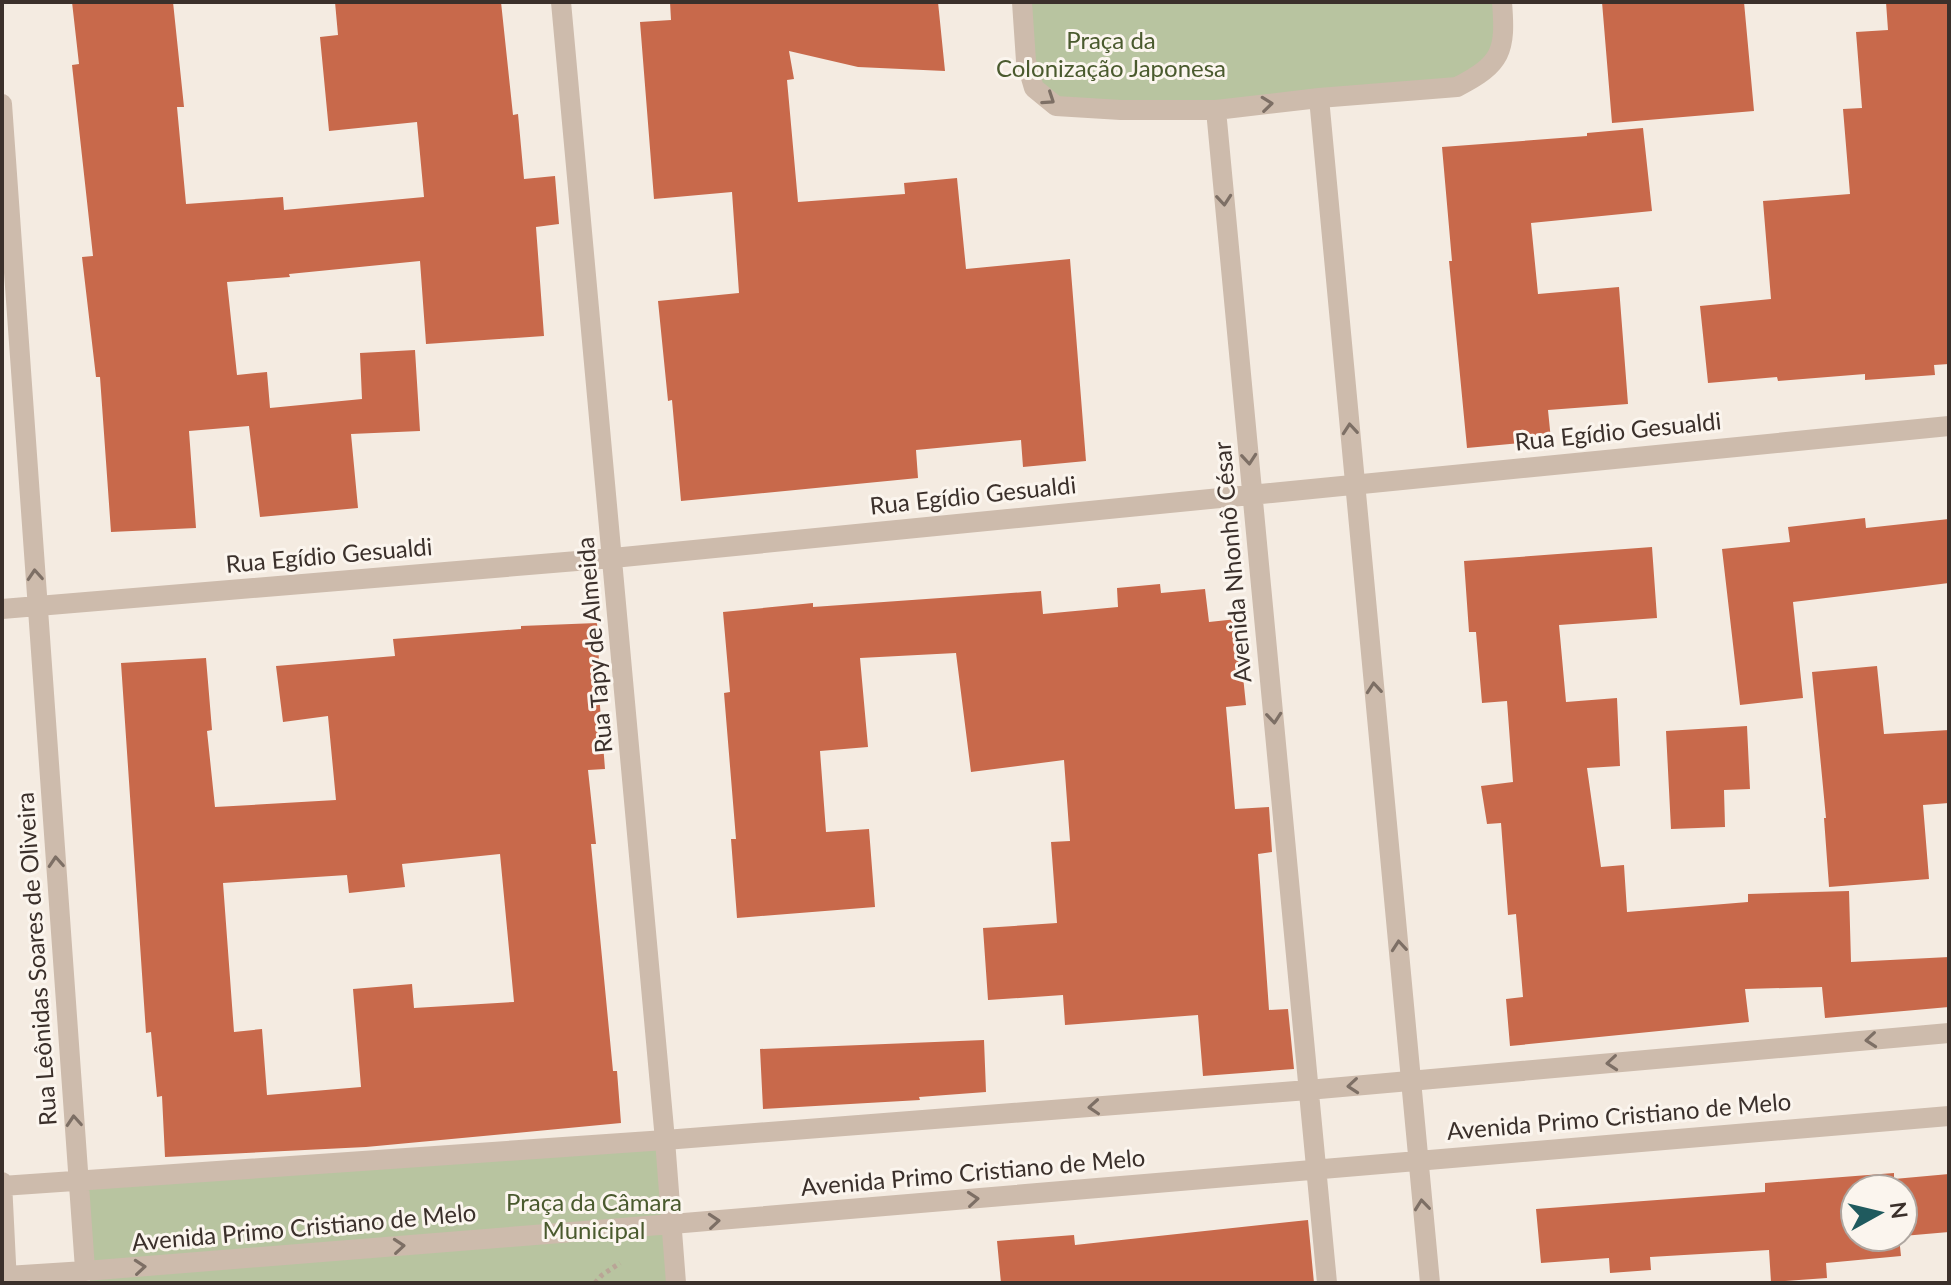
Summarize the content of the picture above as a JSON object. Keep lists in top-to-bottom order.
{
  "streets": {
    "street": [
      "Rua Egídio Gesualdi",
      "Avenida Nhonhô César",
      "Rua Tapy de Almeida",
      "Rua Leônidas Soares de Oliveira",
      "Avenida Primo Cristiano de Melo"
    ]
  },
  "crossings": [
    ["Rua Egídio Gesualdi", "Avenida Nhonhô César"],
    ["Rua Egídio Gesualdi", "Rua Tapy de Almeida"],
    ["Rua Egídio Gesualdi", "Rua Leônidas Soares de Oliveira"],
    ["Avenida Nhonhô César", "Avenida Primo Cristiano de Melo"],
    ["Rua Tapy de Almeida", "Avenida Primo Cristiano de Melo"],
    ["Rua Leônidas Soares de Oliveira", "Avenida Primo Cristiano de Melo"]
  ],
  "one_way": ["Rua Leônidas Soares de Oliveira"],
  "parks": ["Praça da Colonização Japonesa", "Praça da Câmara Municipal"],
  "north": "right"
}
